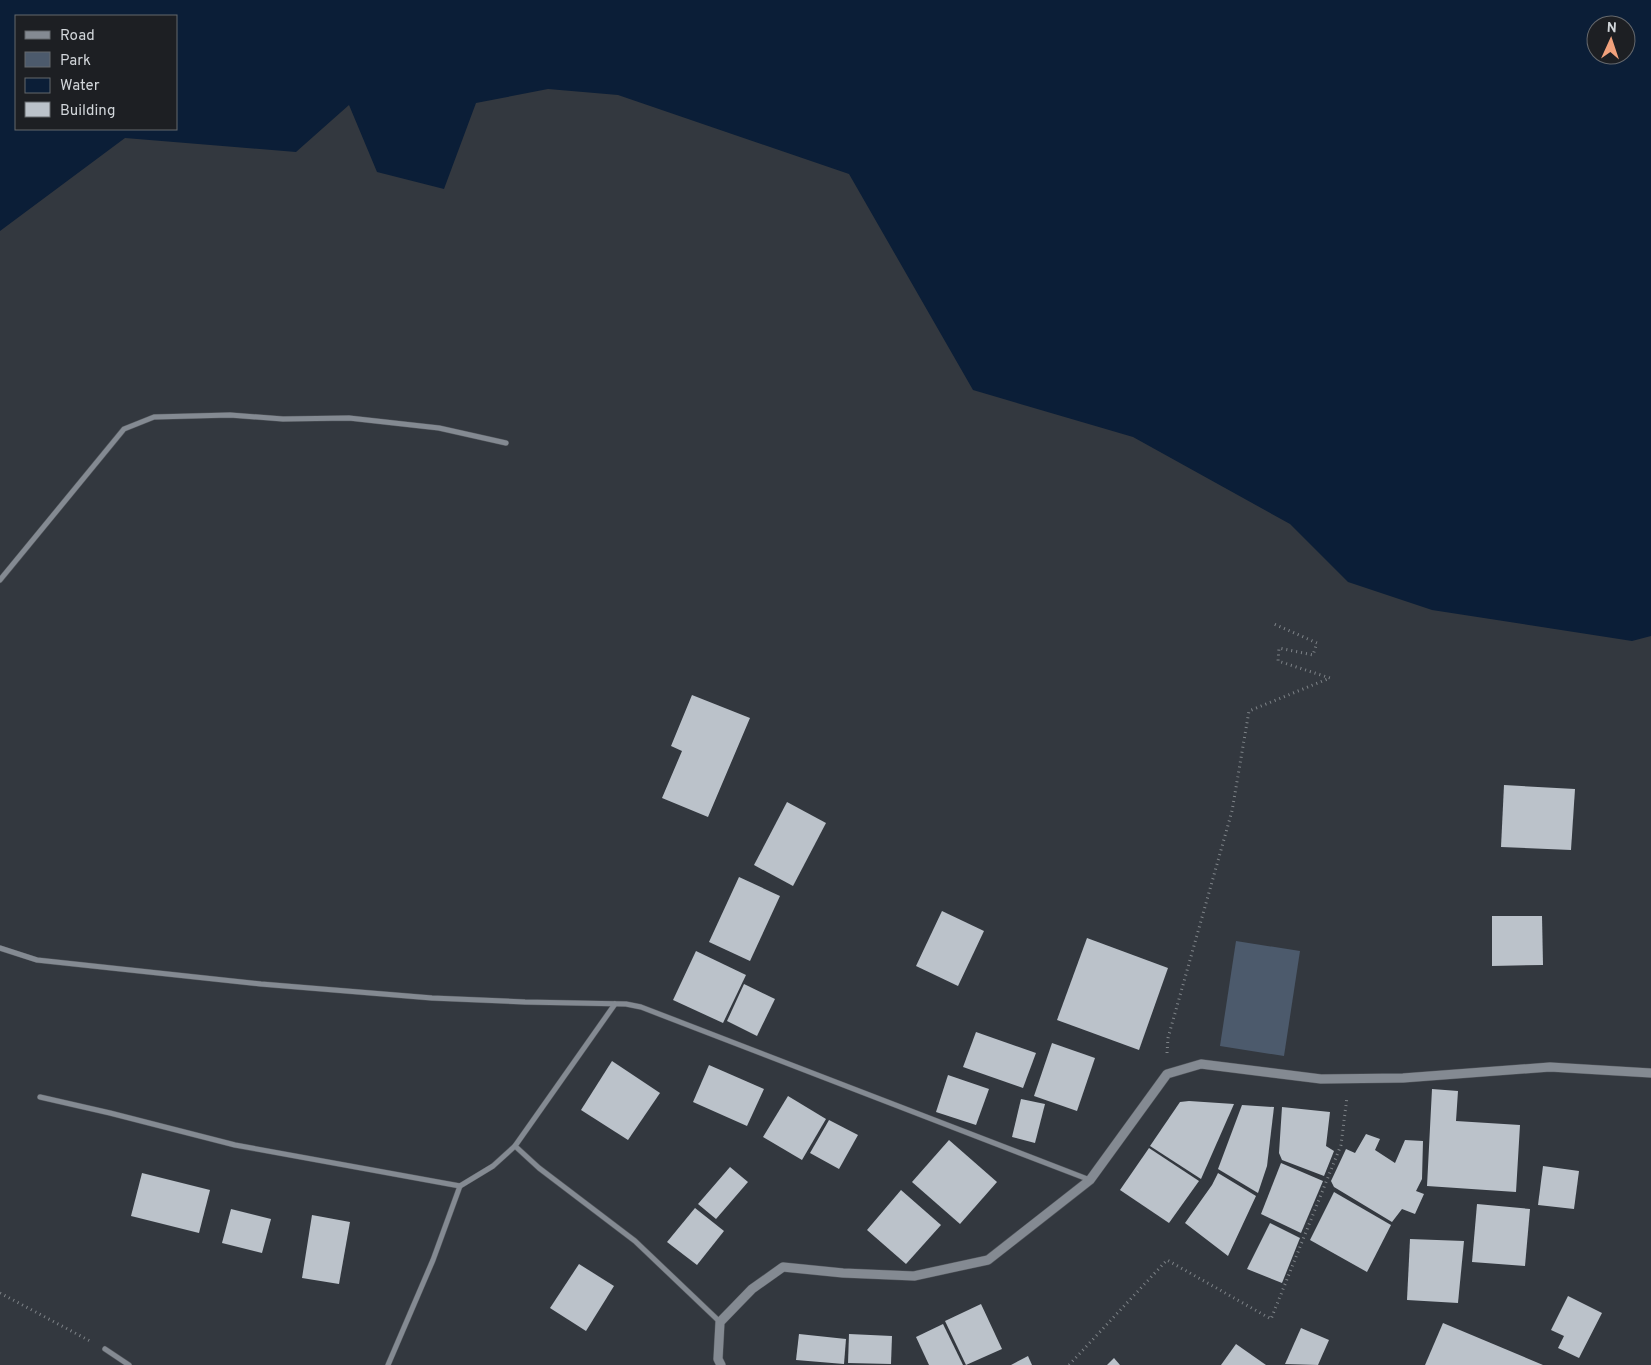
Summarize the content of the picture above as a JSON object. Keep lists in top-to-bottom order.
{
  "legend": [
    "Road",
    "Park",
    "Water",
    "Building"
  ],
  "north": "top"
}
